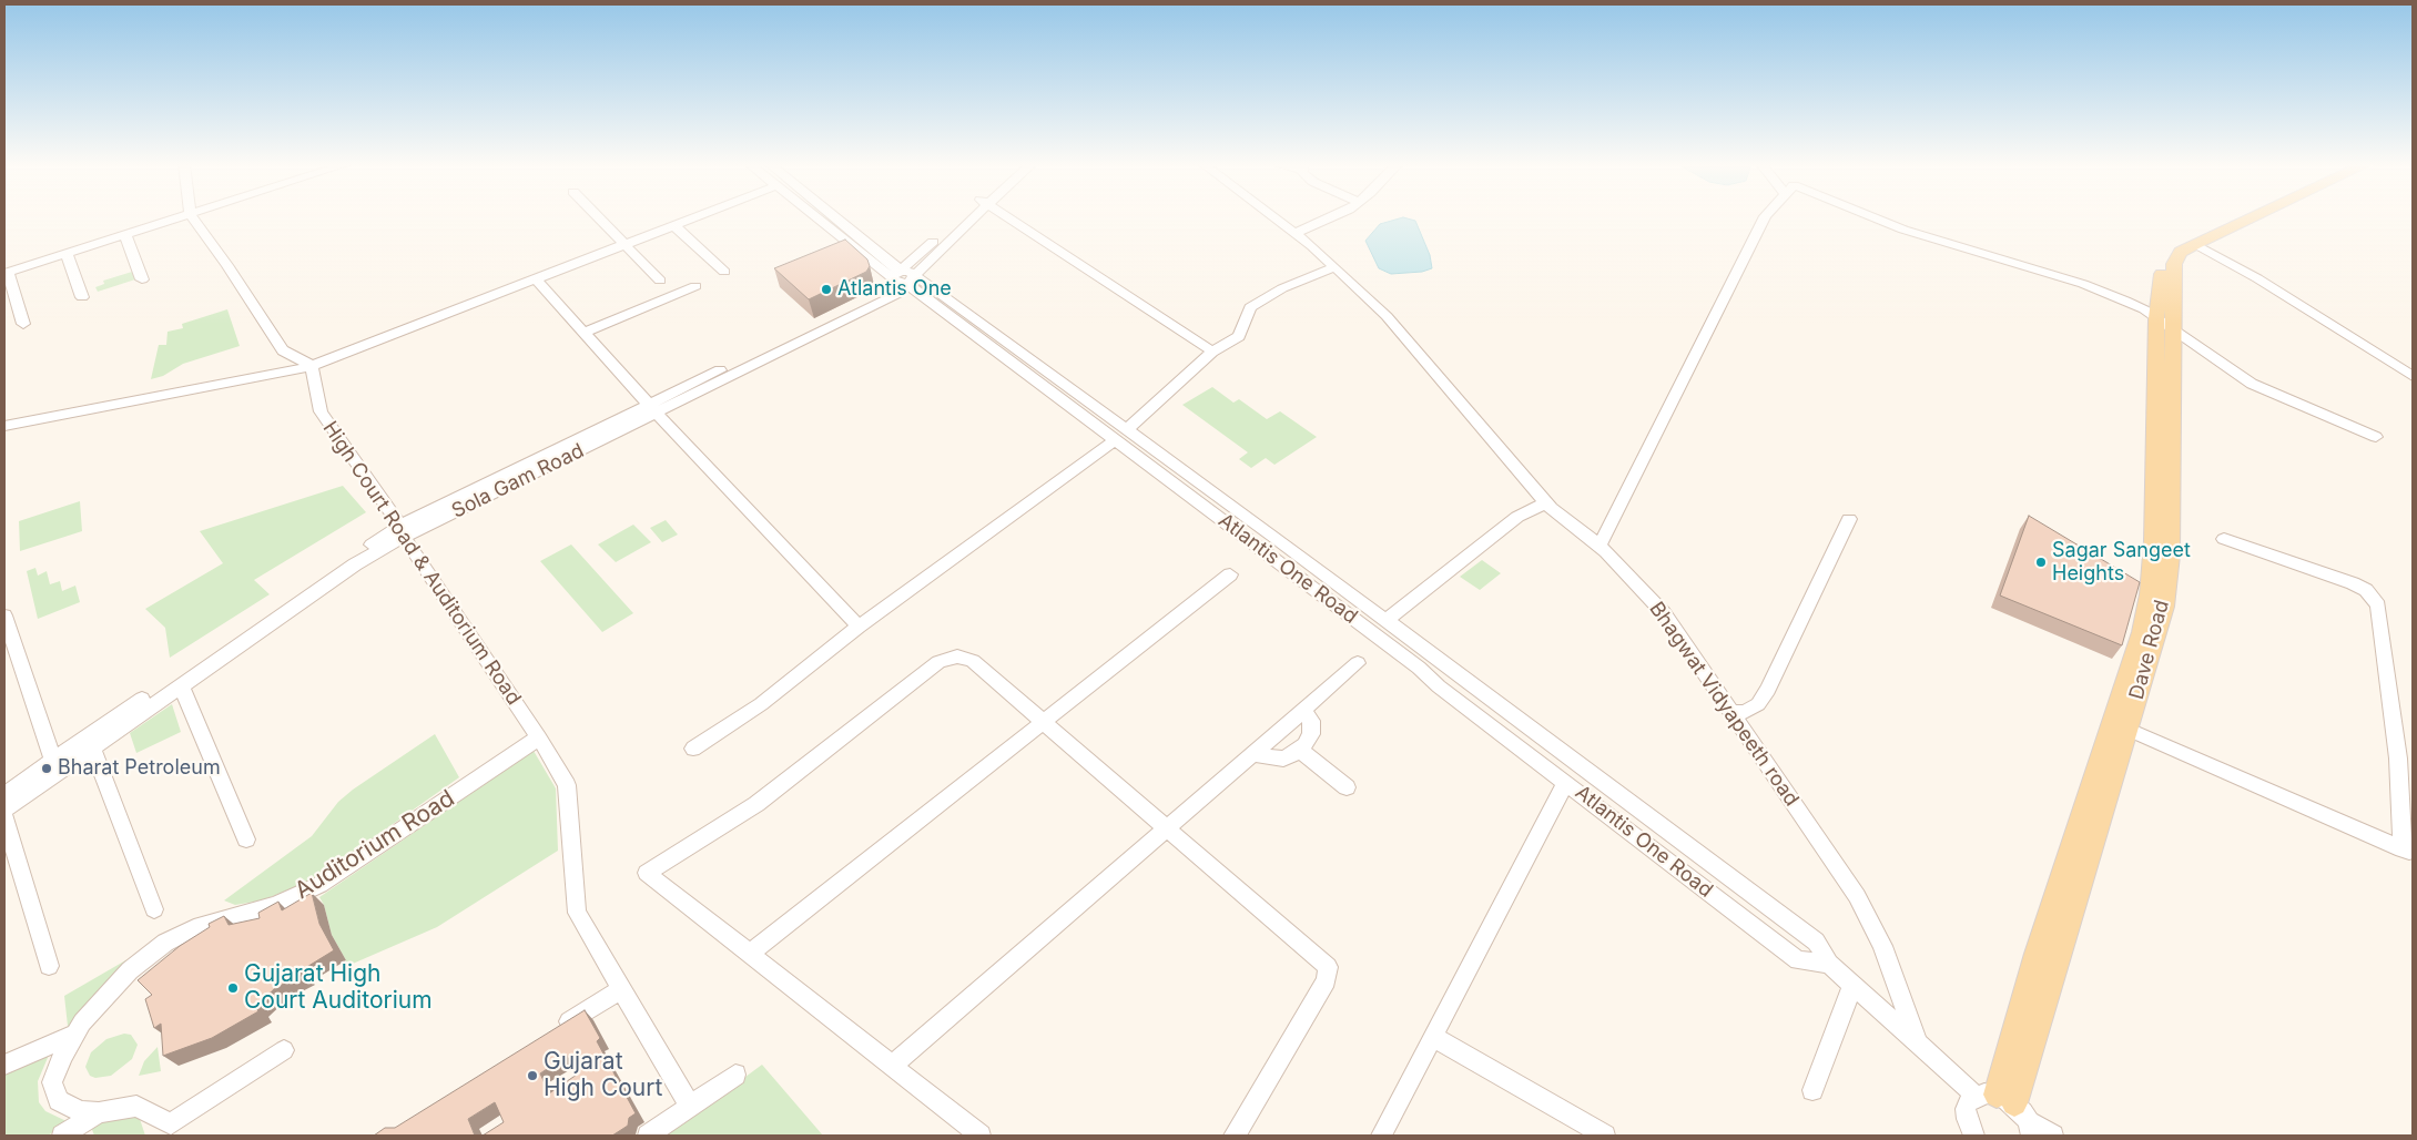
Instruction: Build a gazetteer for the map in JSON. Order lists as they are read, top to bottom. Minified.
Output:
{"streets":{"main road":["Dave Road"],"street":["Sola Gam Road","High Court Road & Auditorium Road","Atlantis One Road","Bhagwat Vidyapeeth road","Auditorium Road"]},"crossings":[["Sola Gam Road","High Court Road & Auditorium Road"],["Sola Gam Road","Atlantis One Road"],["High Court Road & Auditorium Road","Auditorium Road"],["Atlantis One Road","Dave Road"],["Atlantis One Road","Bhagwat Vidyapeeth road"]],"places":["Atlantis One","Sagar Sangeet Heights","Bharat Petroleum","Gujarat High Court Auditorium","Gujarat High Court"]}
